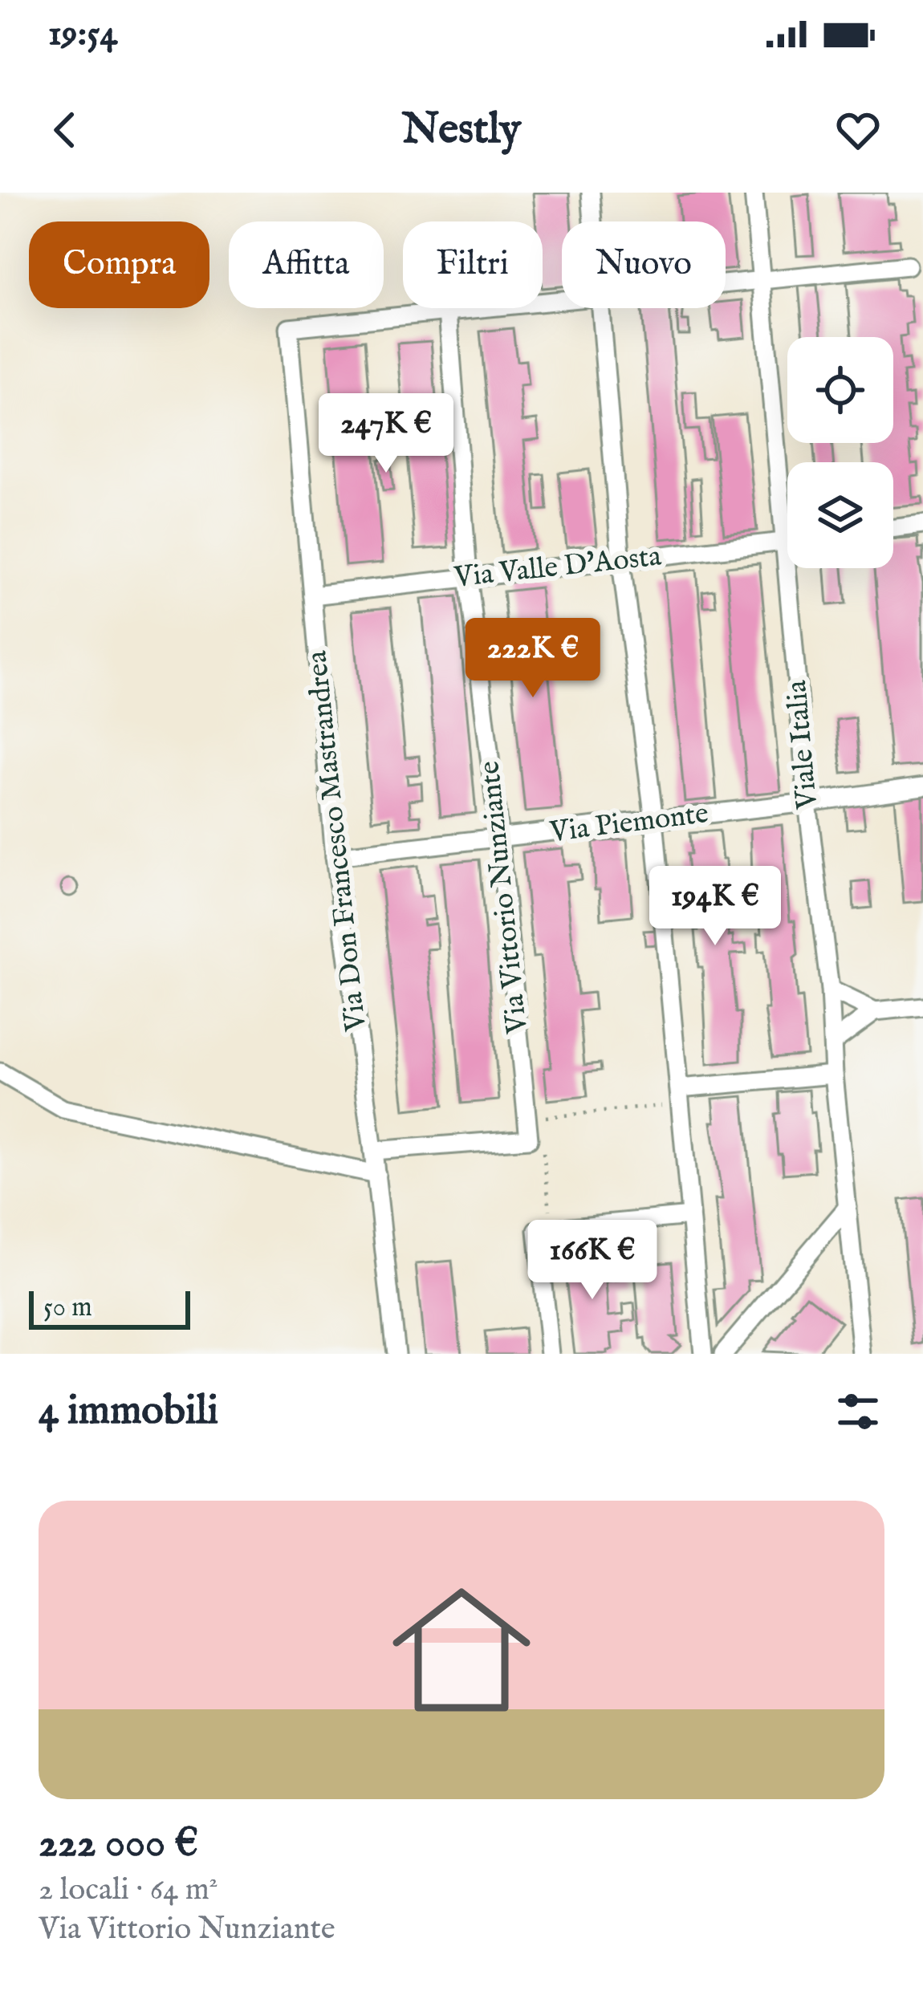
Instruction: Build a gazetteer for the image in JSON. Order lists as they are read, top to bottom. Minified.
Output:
{"streets":{"street":["Via Valle D'Aosta","Viale Italia","Via Piemonte","Via Don Francesco Mastrandrea","Via Vittorio Nunziante"]},"crossings":[["Via Valle D'Aosta","Viale Italia"],["Via Valle D'Aosta","Via Don Francesco Mastrandrea"],["Via Valle D'Aosta","Via Vittorio Nunziante"],["Viale Italia","Via Piemonte"],["Via Piemonte","Via Don Francesco Mastrandrea"],["Via Piemonte","Via Vittorio Nunziante"],["Via Don Francesco Mastrandrea","Via Vittorio Nunziante"]],"scale_bar":"50 m","page":{"status":"19:54","header":"Nestly","chip":["Compra","Affitta","Filtri","Nuovo"],"price":["247K €","222K €","194K €","166K €"],"scale":"50 m","heading":"4 immobili","list":[{"name":"222 000 €","note":"2 locali · 64 m² · Via Vittorio Nunziante"}]}}
